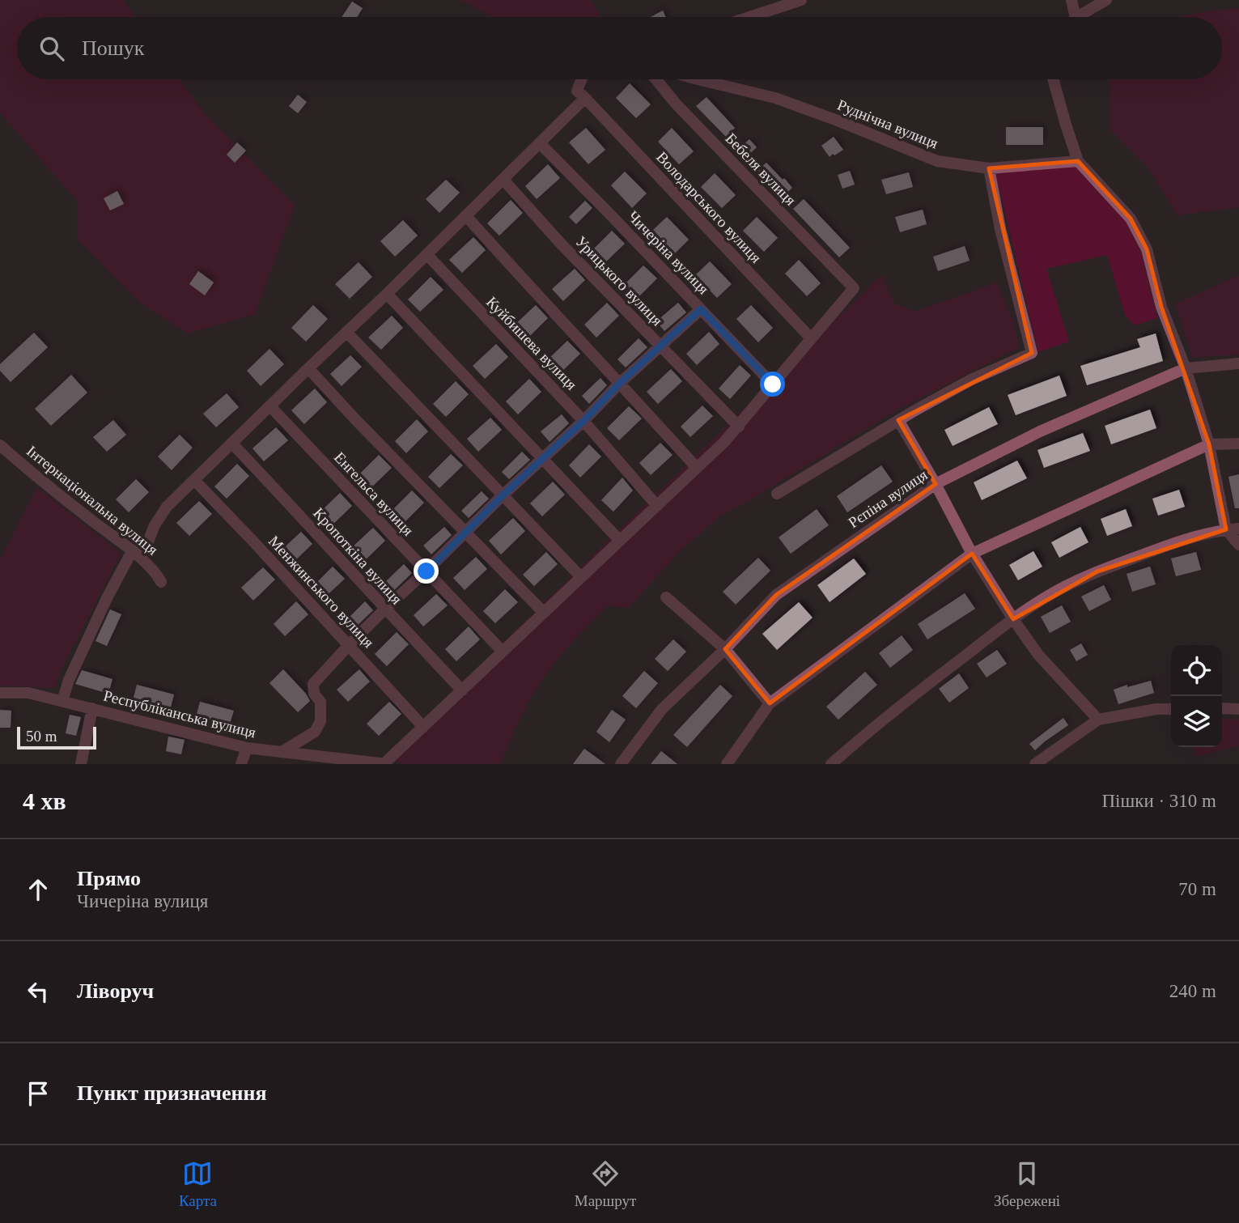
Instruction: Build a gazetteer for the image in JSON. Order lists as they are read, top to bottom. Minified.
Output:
{"streets":{"street":["Руднічна вулиця","Бебеля вулиця","Володарського вулиця","Чичеріна вулиця","Урицького вулиця","Куйбишева вулиця","Енгельса вулиця","Рєпіна вулиця","Інтернаціональна вулиця","Кропоткіна вулиця","Менжинського вулиця","Республіканська вулиця"]},"crossings":[["Бебеля вулиця","Володарського вулиця"]],"scale_bar":"50 m","page":{"search":"Пошук","scale":"50 m","heading":["4 хв","Пішки · 310 m"],"list":[["Прямо","Чичеріна вулиця","70 m"],["Ліворуч","240 m"],"Пункт призначення"],"nav":["Карта","Маршрут","Збережені"]}}
